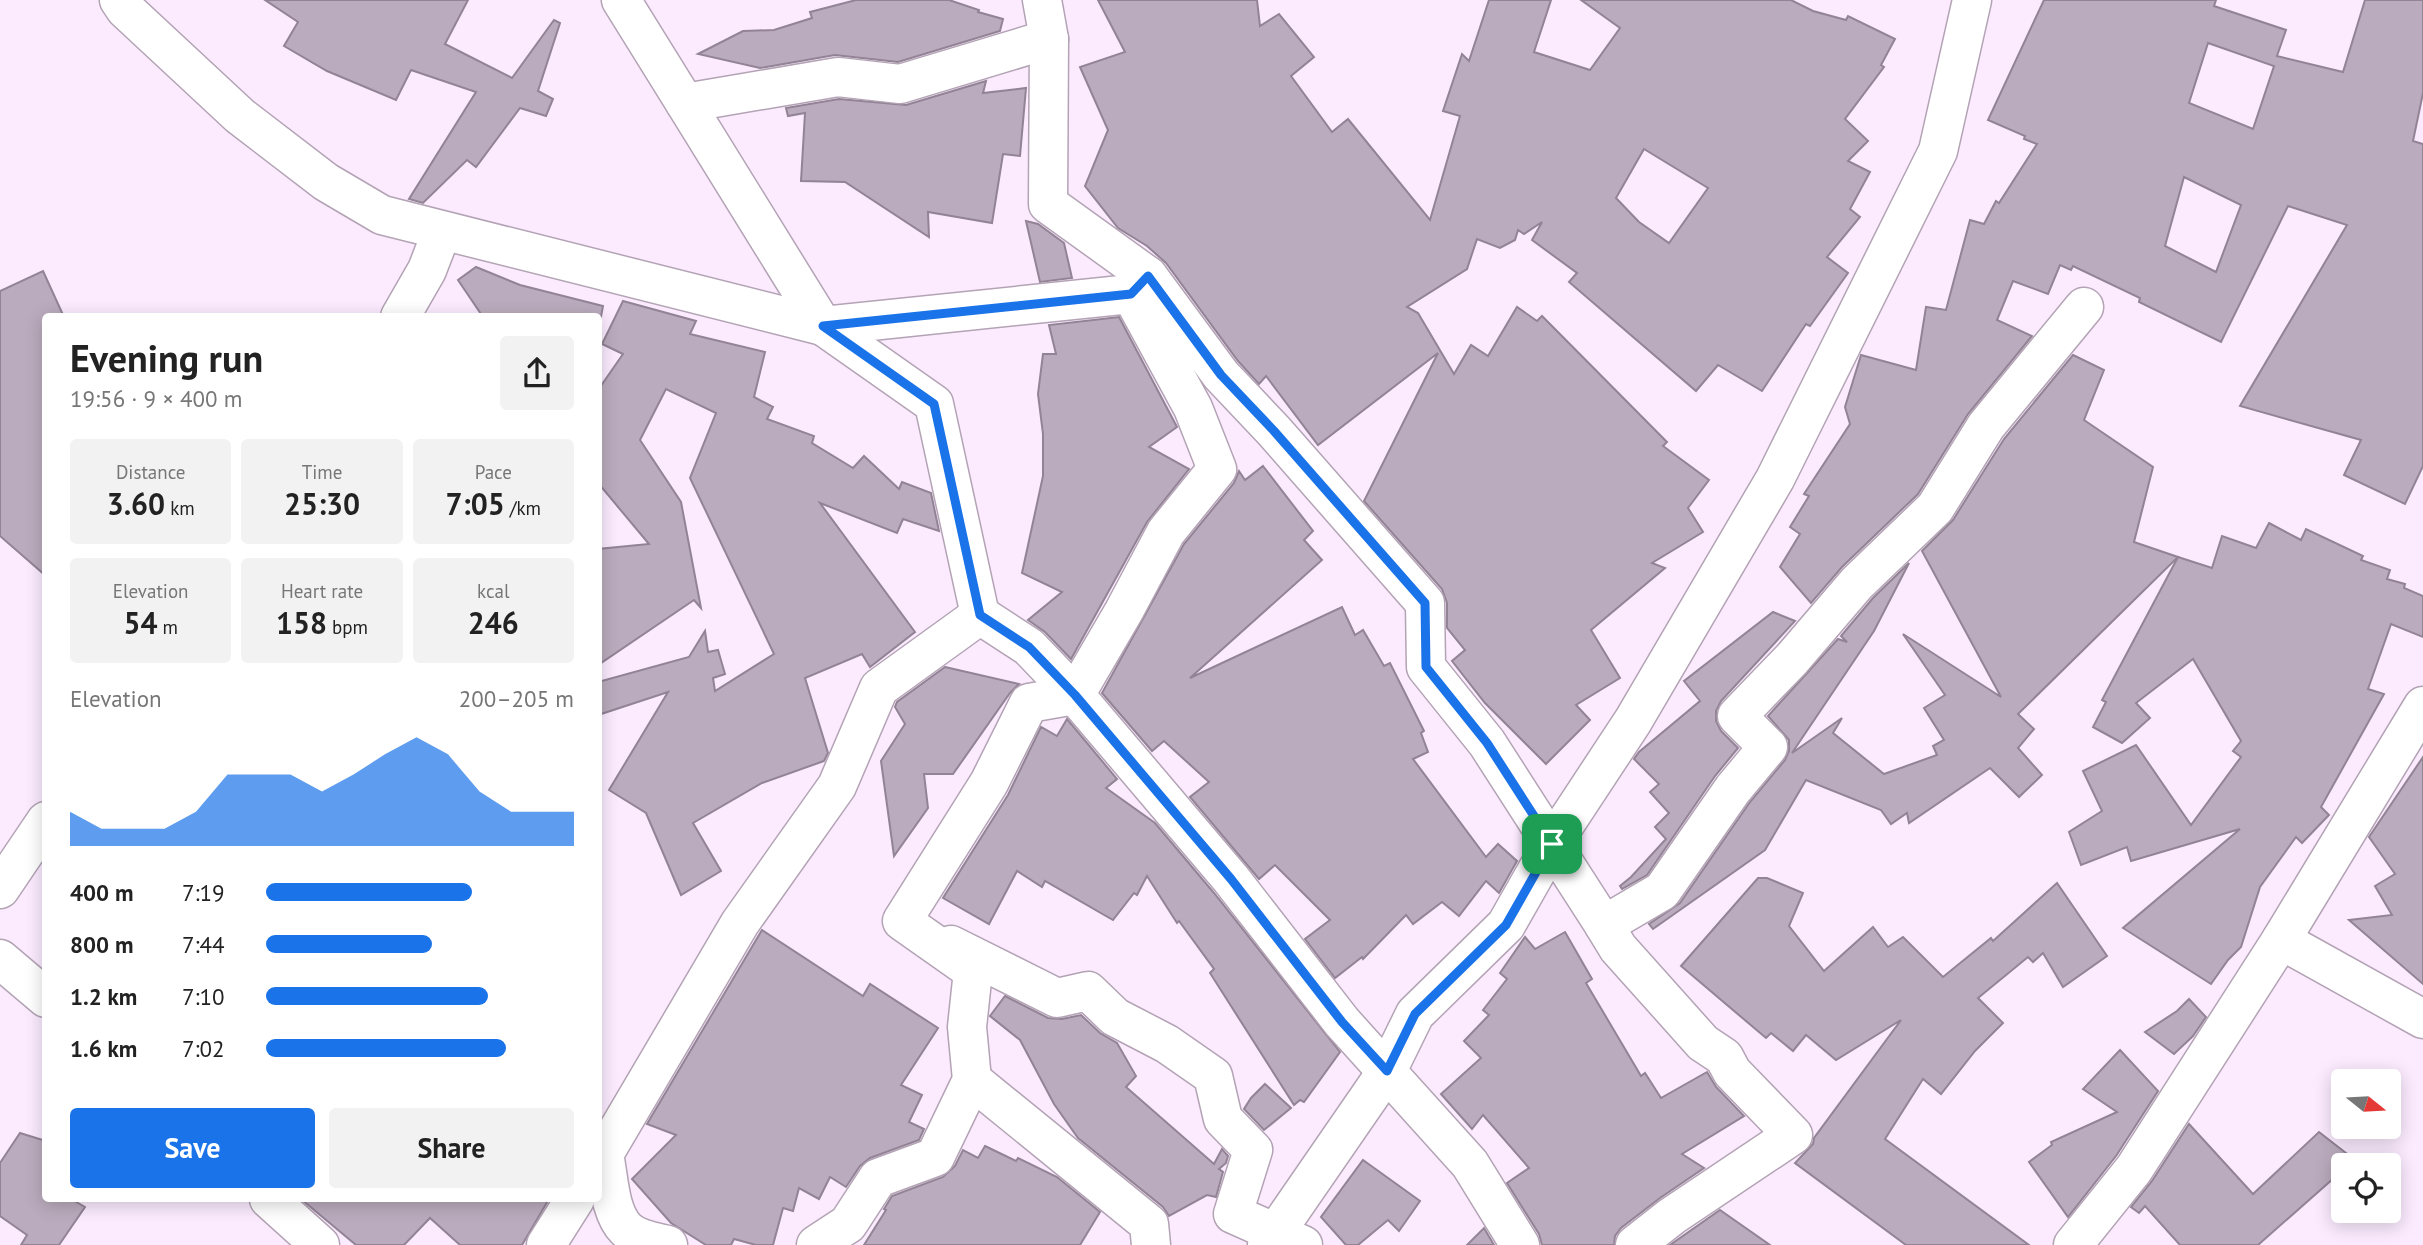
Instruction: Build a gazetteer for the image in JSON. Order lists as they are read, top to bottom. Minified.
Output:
{"north":"right","page":{"heading":["Evening run","19:56 · 9 × 400 m"],"stats":[["Distance","3.60 km"],["Time","25:30"],["Pace","7:05 /km"],["Elevation","54 m"],["Heart rate","158 bpm"],["kcal","246"]],"chart":["Elevation","200–205 m"],"list":[{"name":"400 m","note":"7:19"},{"name":"800 m","note":"7:44"},{"name":"1.2 km","note":"7:10"},{"name":"1.6 km","note":"7:02"}],"buttons":["Save","Share"]}}
